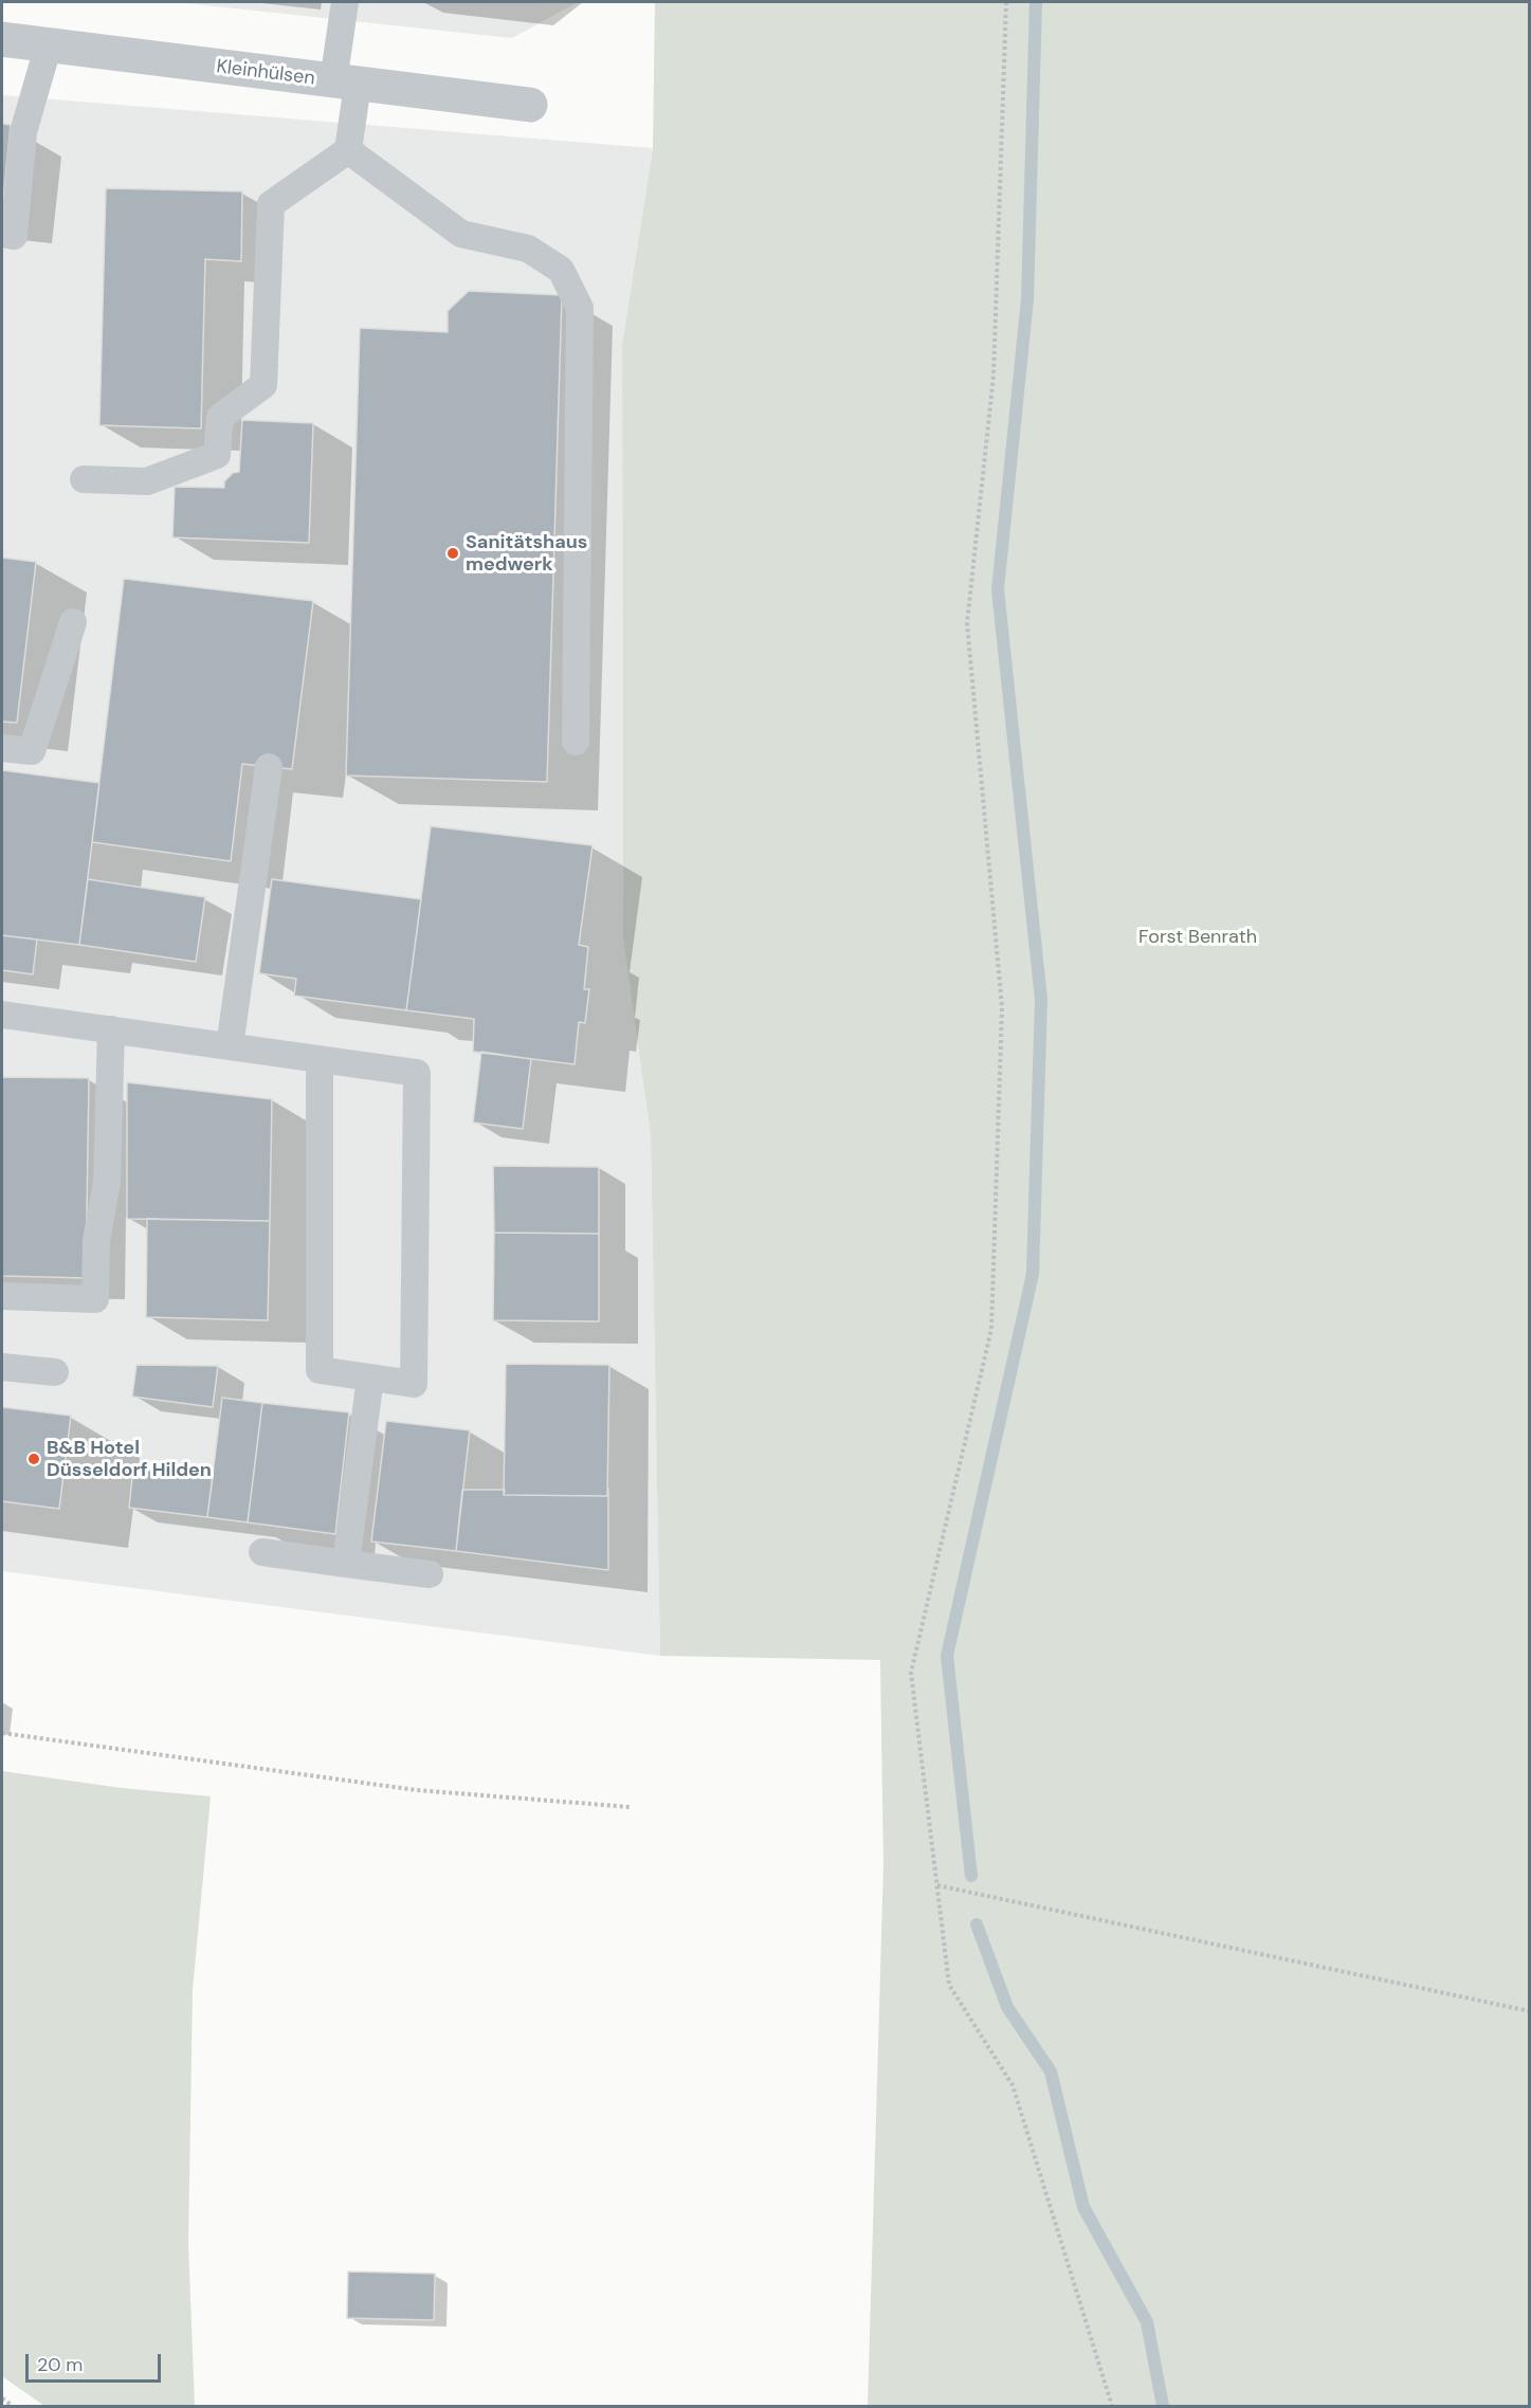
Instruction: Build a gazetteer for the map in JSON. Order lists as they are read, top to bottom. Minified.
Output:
{"streets":{"street":["Kleinhülsen"]},"parks":["Forst Benrath"],"places":["Sanitätshaus medwerk","B&B Hotel Düsseldorf Hilden"],"scale_bar":"20 m"}
